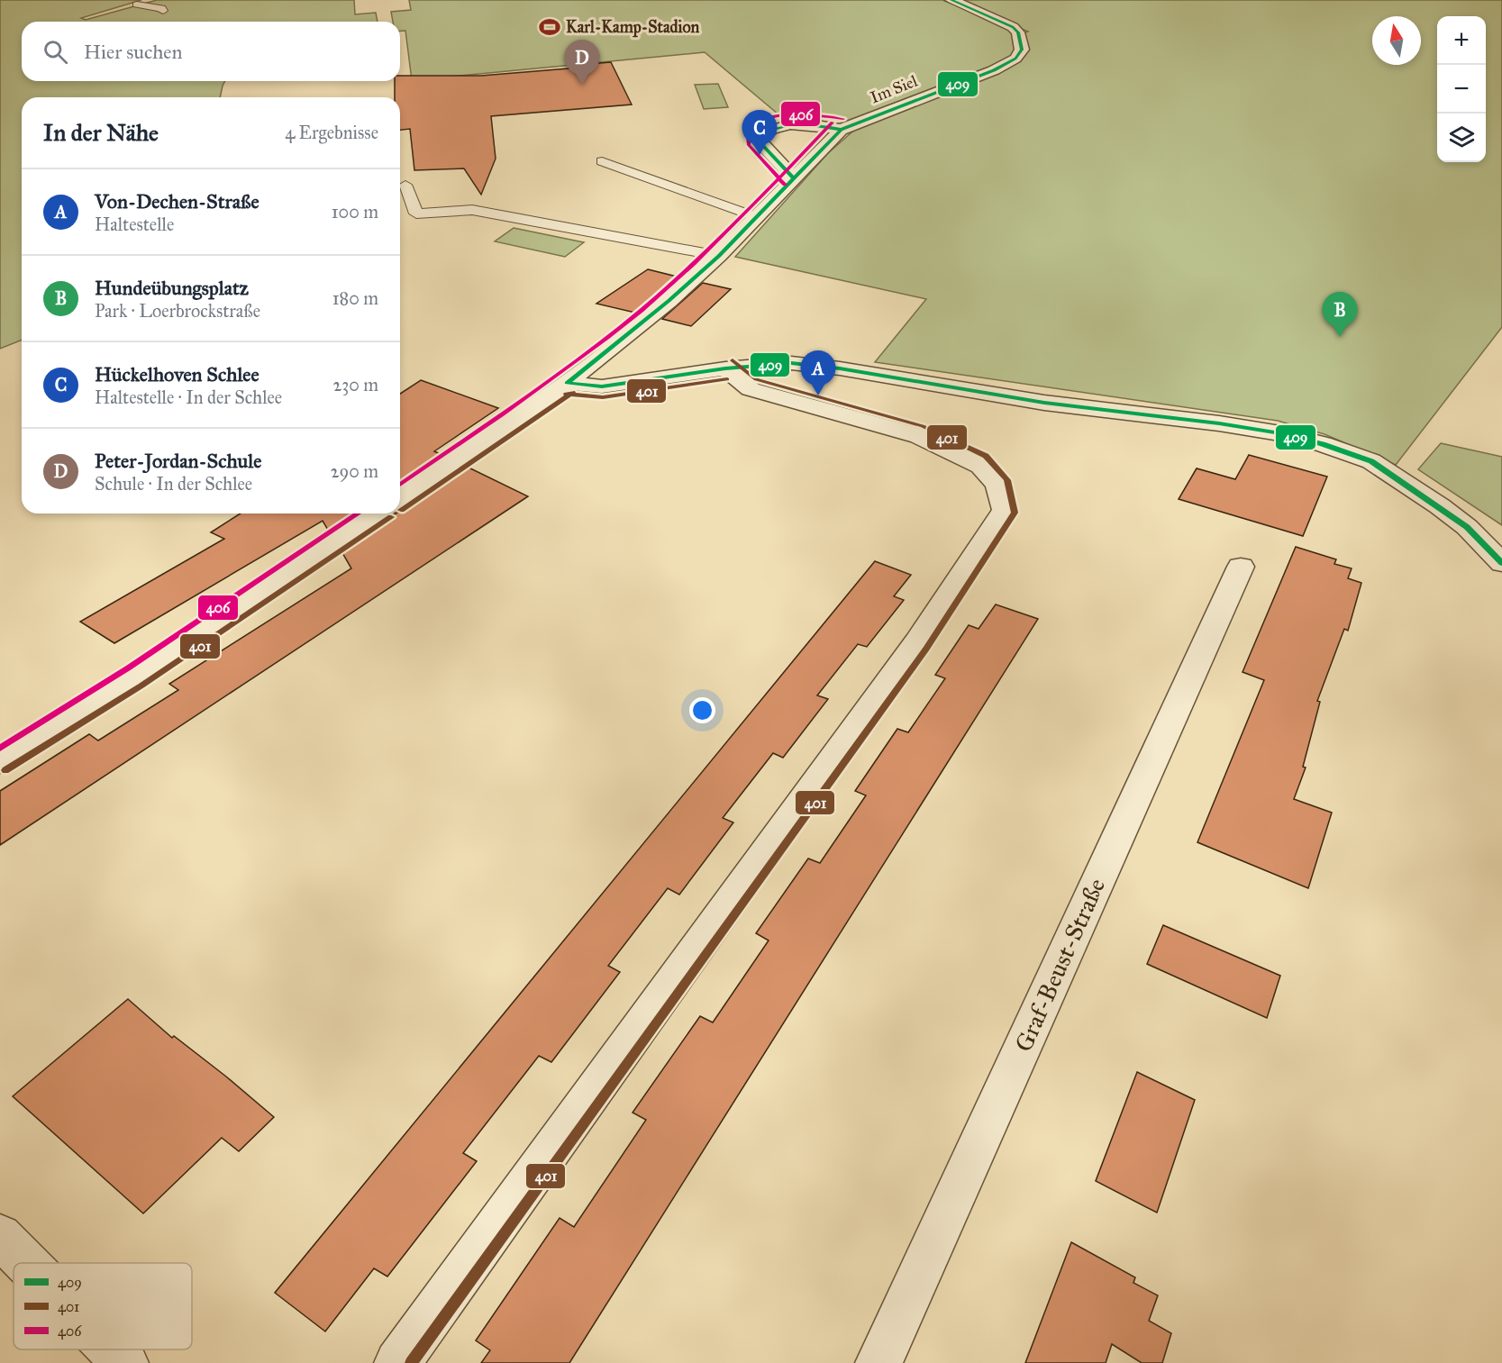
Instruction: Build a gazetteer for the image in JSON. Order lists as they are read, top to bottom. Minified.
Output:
{"streets":{"street":["Im Siel","Graf-Beust-Straße"]},"places":{"sports":["Karl-Kamp-Stadion"]},"lines":["transit line 409","transit line 406","transit line 401"],"legend":["409","401","406"],"north":"top","page":{"map_buttons":["+","−"],"search":"Hier suchen","pins":["D","C","B","A"],"heading":["In der Nähe","4 Ergebnisse"],"list":[{"mark":"A","name":"Von-Dechen-Straße","note":"Haltestelle","value":"100 m"},{"mark":"B","name":"Hundeübungsplatz","note":"Park · Loerbrockstraße","value":"180 m"},{"mark":"C","name":"Hückelhoven Schlee","note":"Haltestelle · In der Schlee","value":"230 m"},{"mark":"D","name":"Peter-Jordan-Schule","note":"Schule · In der Schlee","value":"290 m"}]}}
